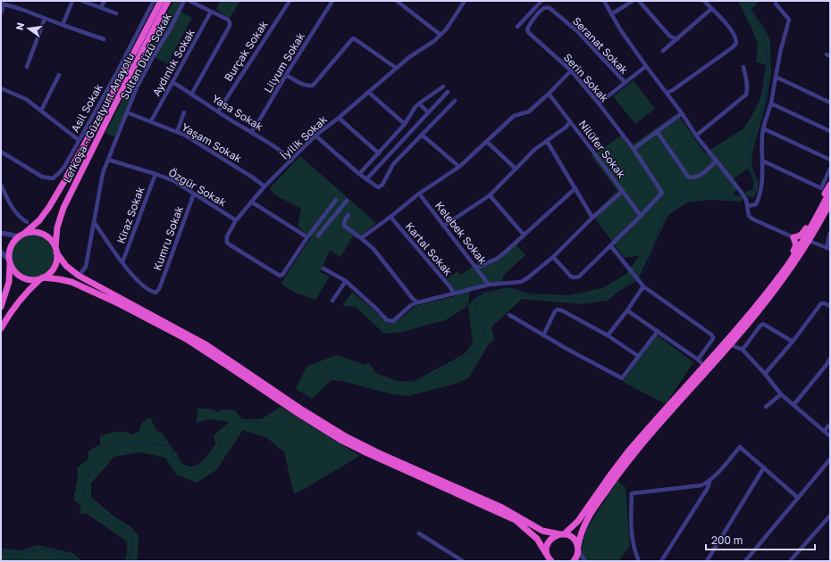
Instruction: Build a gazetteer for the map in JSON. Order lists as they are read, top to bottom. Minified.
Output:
{"streets":{"highway":["Lefkoşa - Güzelyurt Anayolu"],"street":["Seranat Sokak","Burçak Sokak","Sultan Düzü Sokak","Aydınlık Sokak","Lilyum Sokak","Serin Sokak","Asil Sokak","Yasa Sokak","İyilik Sokak","Yaşam Sokak","Nilüfer Sokak","Özgür Sokak","Kiraz Sokak","Kelebek Sokak","Kumru Sokak","Kartal Sokak"]},"crossings":[["Seranat Sokak","Serin Sokak"],["Burçak Sokak","Yasa Sokak"],["Sultan Düzü Sokak","Yaşam Sokak"],["Sultan Düzü Sokak","Özgür Sokak"],["Aydınlık Sokak","Yasa Sokak"],["Aydınlık Sokak","Yaşam Sokak"],["Lilyum Sokak","Yasa Sokak"],["Serin Sokak","Nilüfer Sokak"],["Yasa Sokak","İyilik Sokak"],["İyilik Sokak","Yaşam Sokak"],["İyilik Sokak","Özgür Sokak"],["Özgür Sokak","Kiraz Sokak"],["Özgür Sokak","Kumru Sokak"],["Kiraz Sokak","Kumru Sokak"]],"scale_bar":"200 m","north":"left"}
